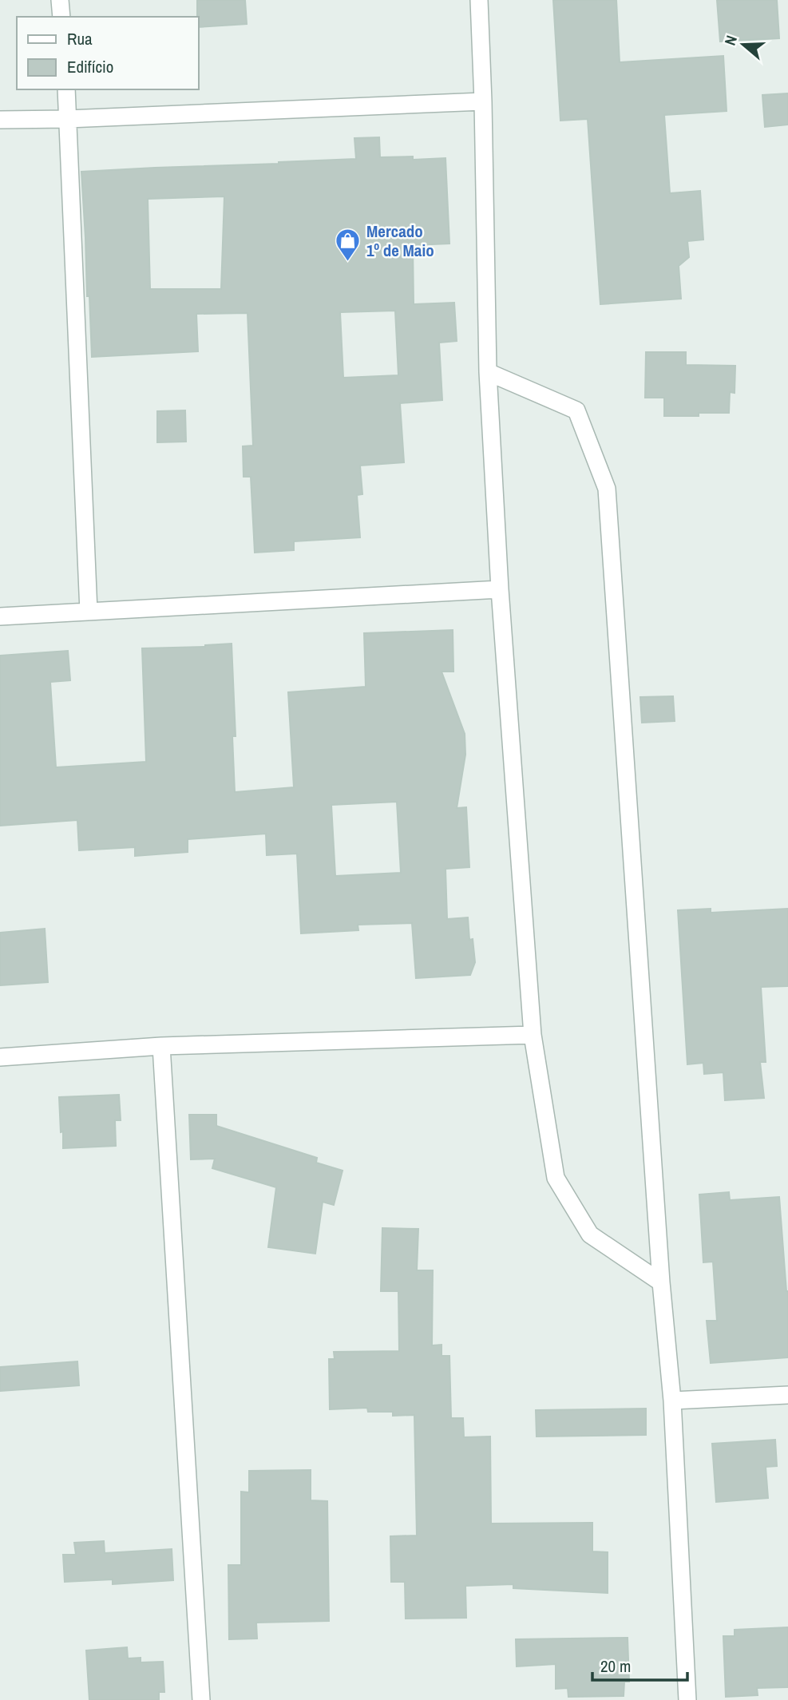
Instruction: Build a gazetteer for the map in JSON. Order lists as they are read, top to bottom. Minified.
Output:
{"places":{"shop":["Mercado 1º de Maio"]},"legend":["Rua","Edifício"],"scale_bar":"20 m","north":"left"}
